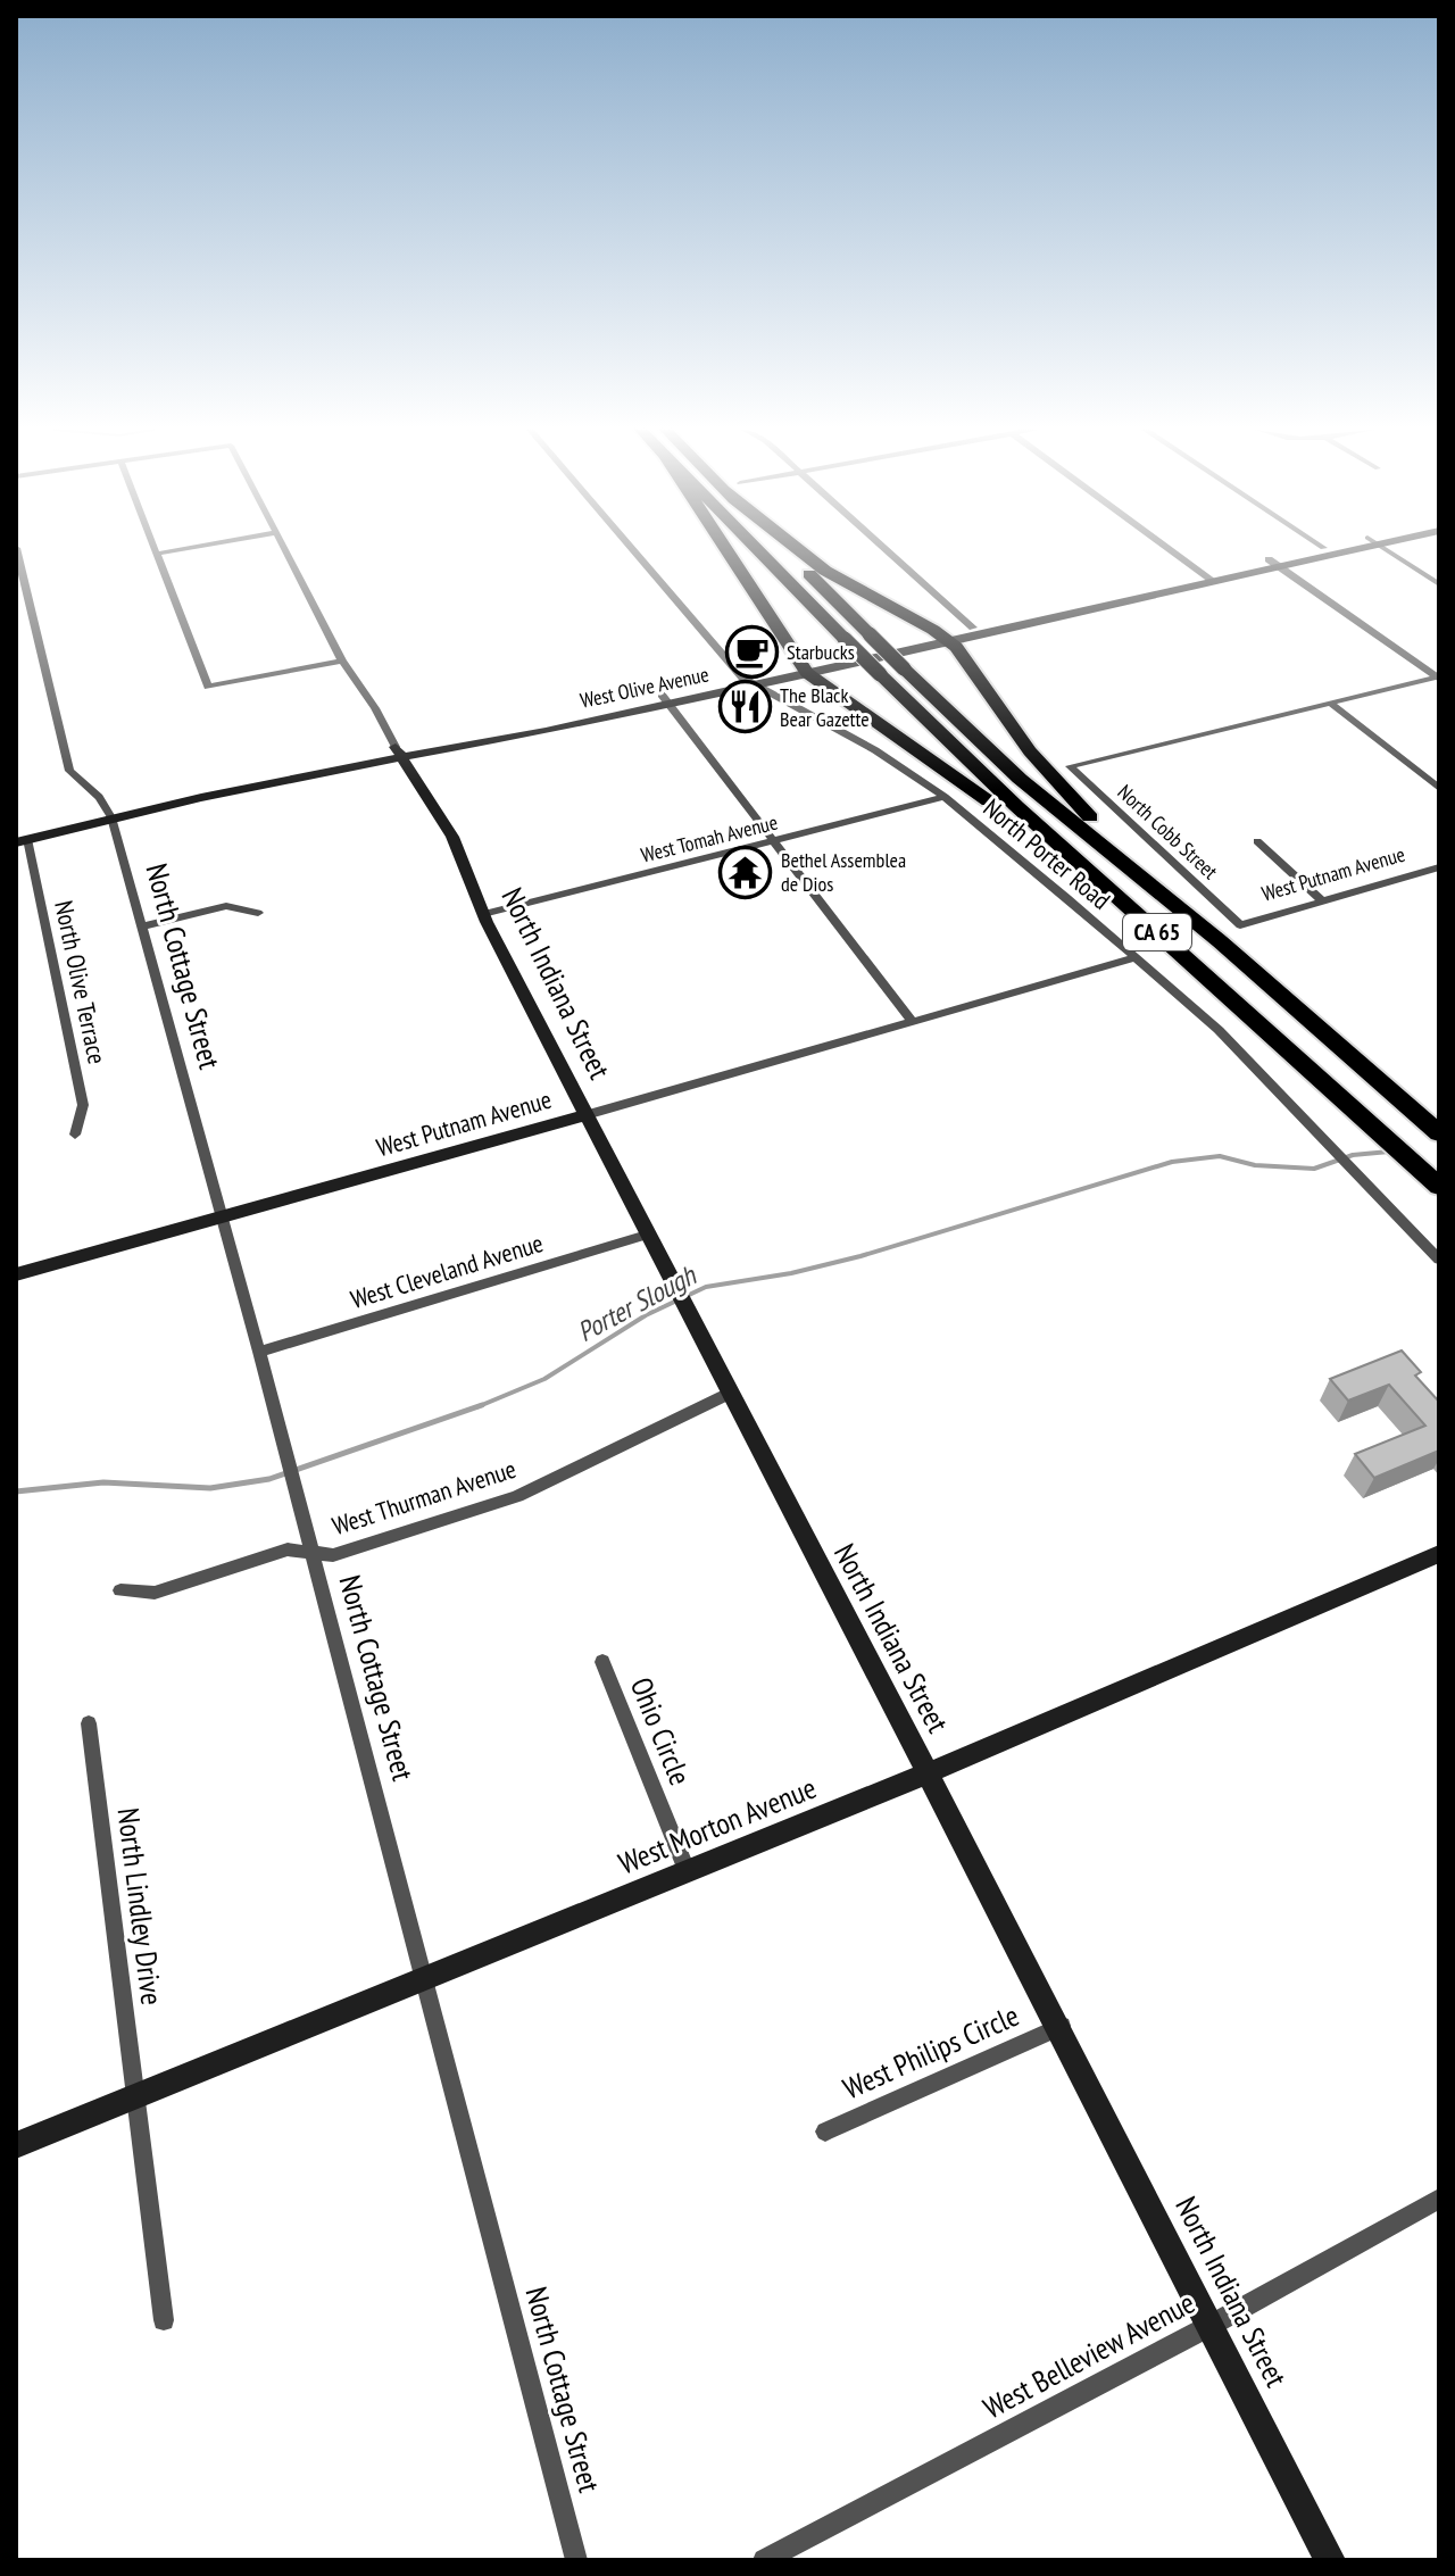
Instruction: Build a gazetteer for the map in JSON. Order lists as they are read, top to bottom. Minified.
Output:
{"streets":{"highway":["CA 65"],"main road":["West Olive Avenue","West Putnam Avenue","North Indiana Street","West Morton Avenue"],"street":["North Cobb Street","West Tomah Avenue","North Porter Road","North Cottage Street","North Olive Terrace","West Cleveland Avenue","West Thurman Avenue","Ohio Circle","North Lindley Drive","West Philips Circle","West Belleview Avenue"]},"crossings":[["West Olive Avenue","North Porter Road"],["West Olive Avenue","North Cottage Street"],["West Olive Avenue","North Olive Terrace"],["West Olive Avenue","North Indiana Street"],["North Cobb Street","West Putnam Avenue"],["West Tomah Avenue","North Porter Road"],["West Tomah Avenue","North Indiana Street"],["North Porter Road","West Putnam Avenue"],["West Putnam Avenue","North Cottage Street"],["West Putnam Avenue","North Indiana Street"],["North Cottage Street","West Cleveland Avenue"],["North Cottage Street","West Thurman Avenue"],["North Cottage Street","West Morton Avenue"],["North Indiana Street","West Cleveland Avenue"],["North Indiana Street","West Thurman Avenue"],["North Indiana Street","West Morton Avenue"],["North Indiana Street","West Philips Circle"],["North Indiana Street","West Belleview Avenue"],["Ohio Circle","West Morton Avenue"],["West Morton Avenue","North Lindley Drive"]],"water":["Porter Slough"],"places":{"cafe":["Starbucks"],"restaurant":["The Black Bear Gazette"],"temple":["Bethel Assemblea de Dios"]}}
